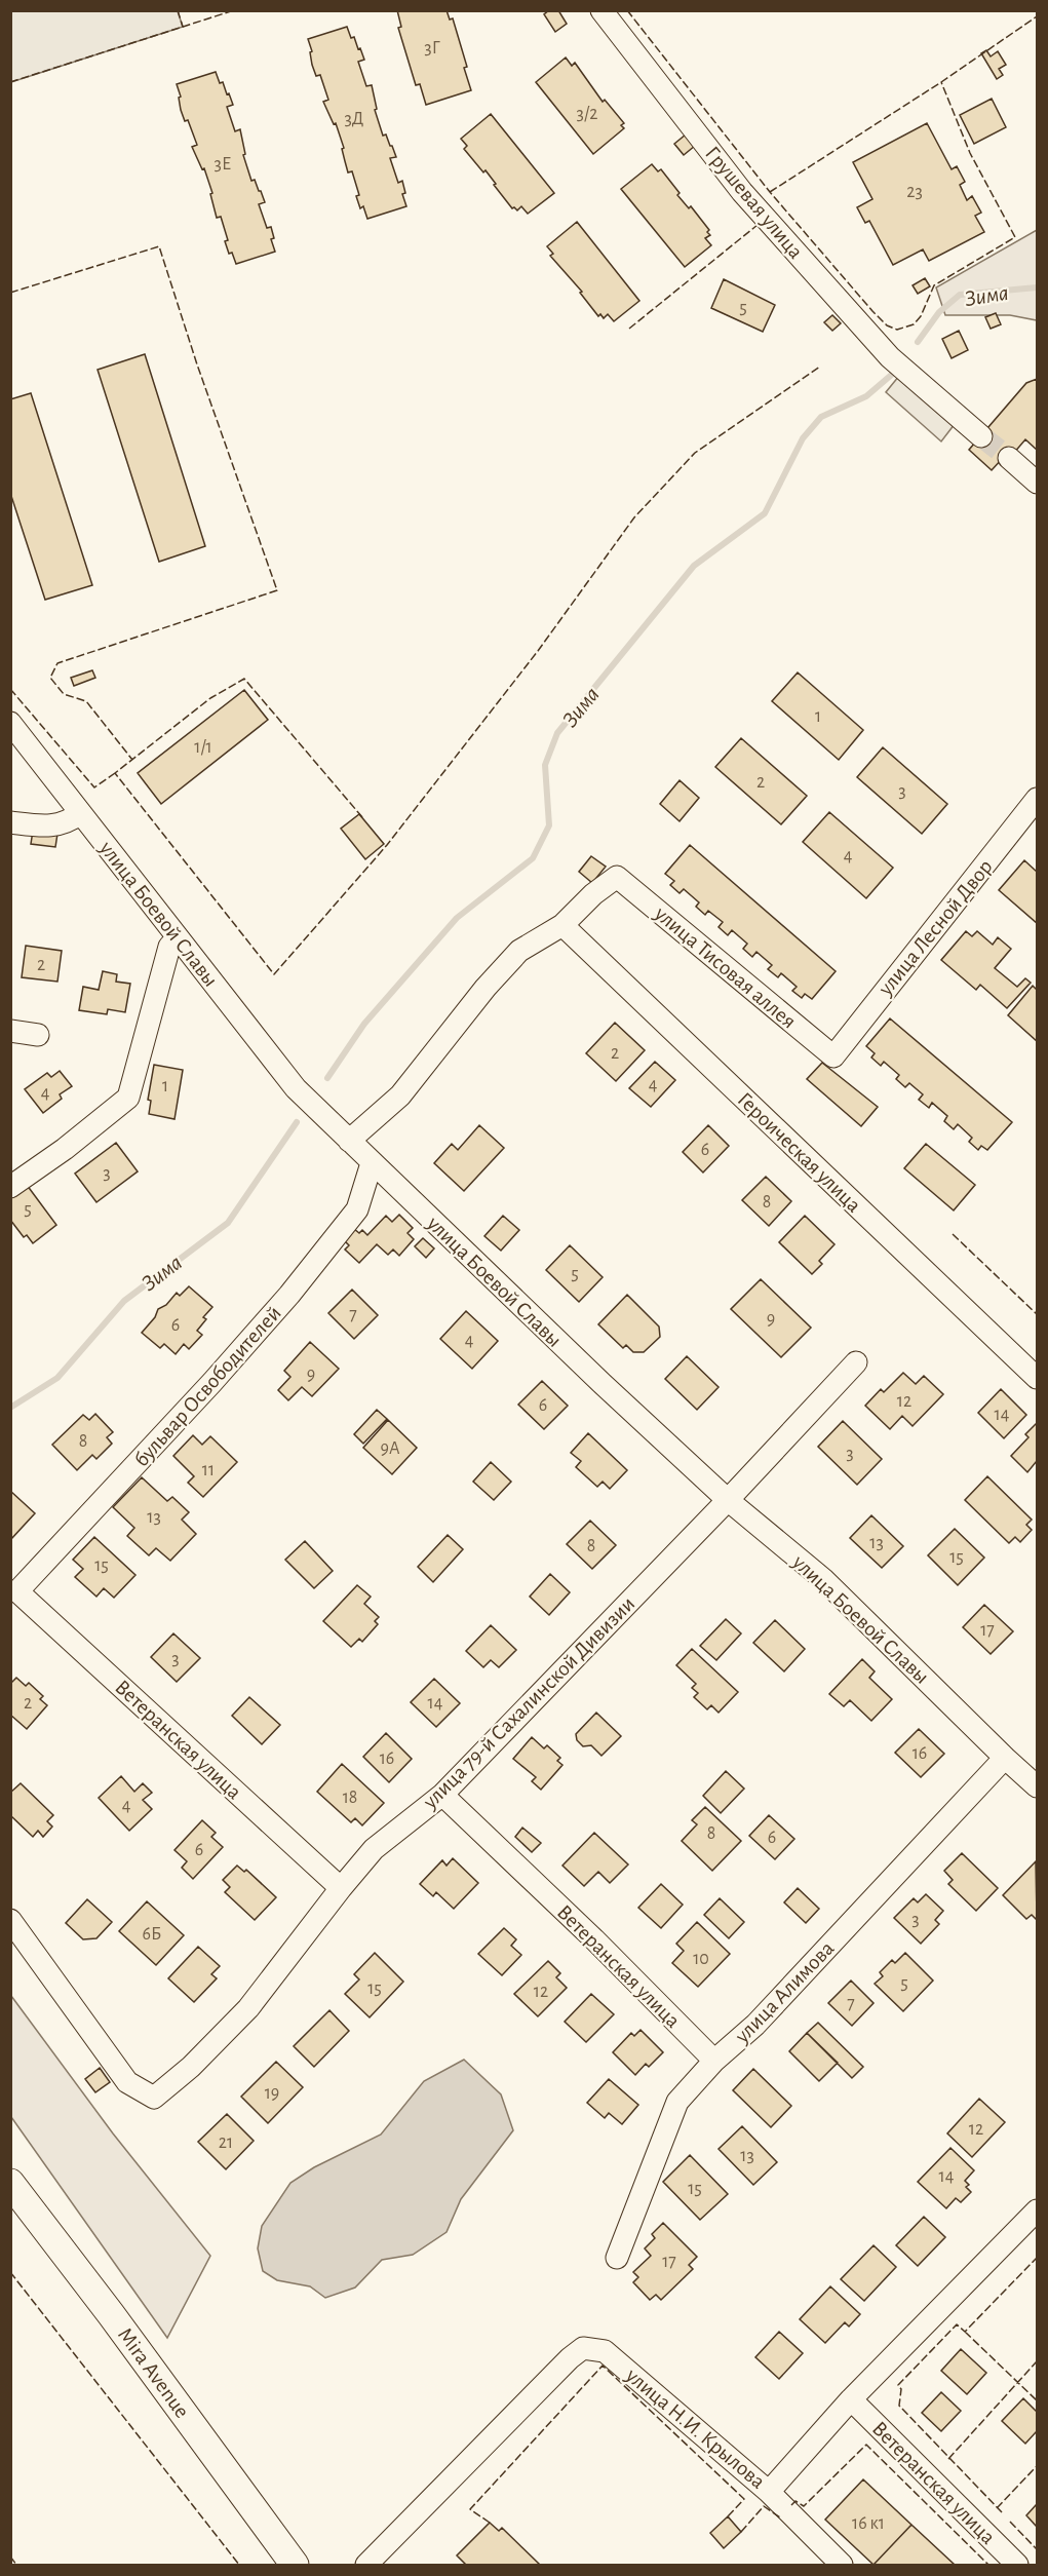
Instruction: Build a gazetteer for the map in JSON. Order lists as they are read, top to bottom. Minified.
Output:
{"streets":{"main road":["Mira Avenue"],"street":["Грушевая улица","улица Боевой Славы","улица Лесной Двор","улица Тисовая аллея","Героическая улица","бульвар Освободителей","улица 79-й Сахалинской Дивизии","Ветеранская улица","улица Алимова","улица Н.И. Крылова"]},"crossings":[["улица Боевой Славы","бульвар Освободителей"],["улица Боевой Славы","улица 79-й Сахалинской Дивизии"],["улица Боевой Славы","улица Алимова"],["улица Лесной Двор","улица Тисовая аллея"],["улица Тисовая аллея","Героическая улица"],["бульвар Освободителей","Ветеранская улица"],["улица 79-й Сахалинской Дивизии","Ветеранская улица"],["Ветеранская улица","улица Алимова"],["Ветеранская улица","улица Н.И. Крылова"]],"water":["Зима"],"house_numbers":["3Г","3/2","3Д","3Е","23","5","1","1/1","2","3","4","2","2","4","1","4","6","3","8","5","5","7","9","6","4","9","12","6","14","8","9А","3","11","13","13","8","15","15","17","3","2","14","16","16","18","4","8","6","6","3","6Б","10","5","15","12","7","19","12","21","13","14","15","17","16 к1"]}
